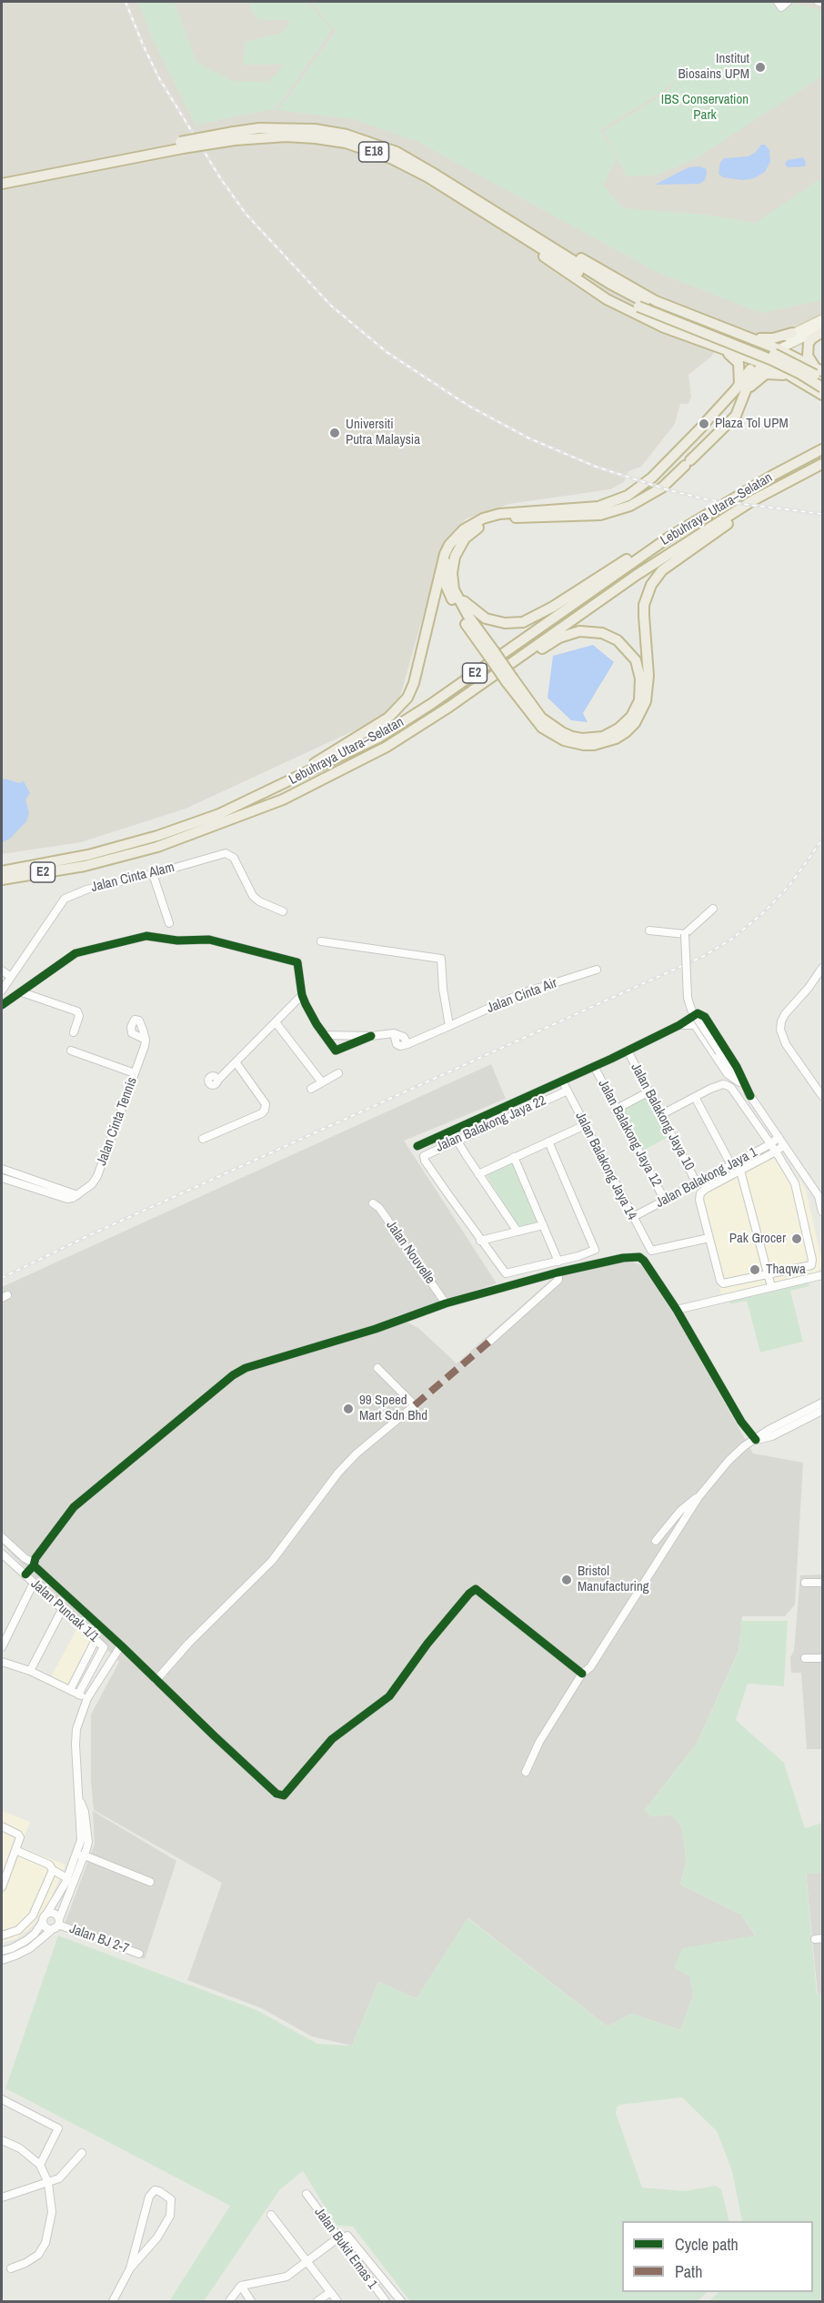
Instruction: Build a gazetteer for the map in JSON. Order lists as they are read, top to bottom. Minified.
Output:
{"streets":{"highway":["E18","Lebuhraya Utara–Selatan","E2"],"street":["Jalan Cinta Alam","Jalan Cinta Air","Jalan Balakong Jaya 10","Jalan Cinta Tennis","Jalan Balakong Jaya 22","Jalan Balakong Jaya 12","Jalan Balakong Jaya 14","Jalan Balakong Jaya 1","Jalan Nouvelle","Jalan Puncak 1/1","Jalan BJ 2-7","Jalan Bukit Emas 1"]},"crossings":[["Jalan Balakong Jaya 10","Jalan Balakong Jaya 1"],["Jalan Balakong Jaya 22","Jalan Balakong Jaya 14"],["Jalan Balakong Jaya 12","Jalan Balakong Jaya 1"],["Jalan Balakong Jaya 14","Jalan Balakong Jaya 1"]],"parks":["IBS Conservation Park"],"places":["Institut Biosains UPM","Plaza Tol UPM","Universiti Putra Malaysia","Pak Grocer","Thaqwa","99 Speed Mart Sdn Bhd","Bristol Manufacturing"],"legend":["Cycle path","Path"]}
